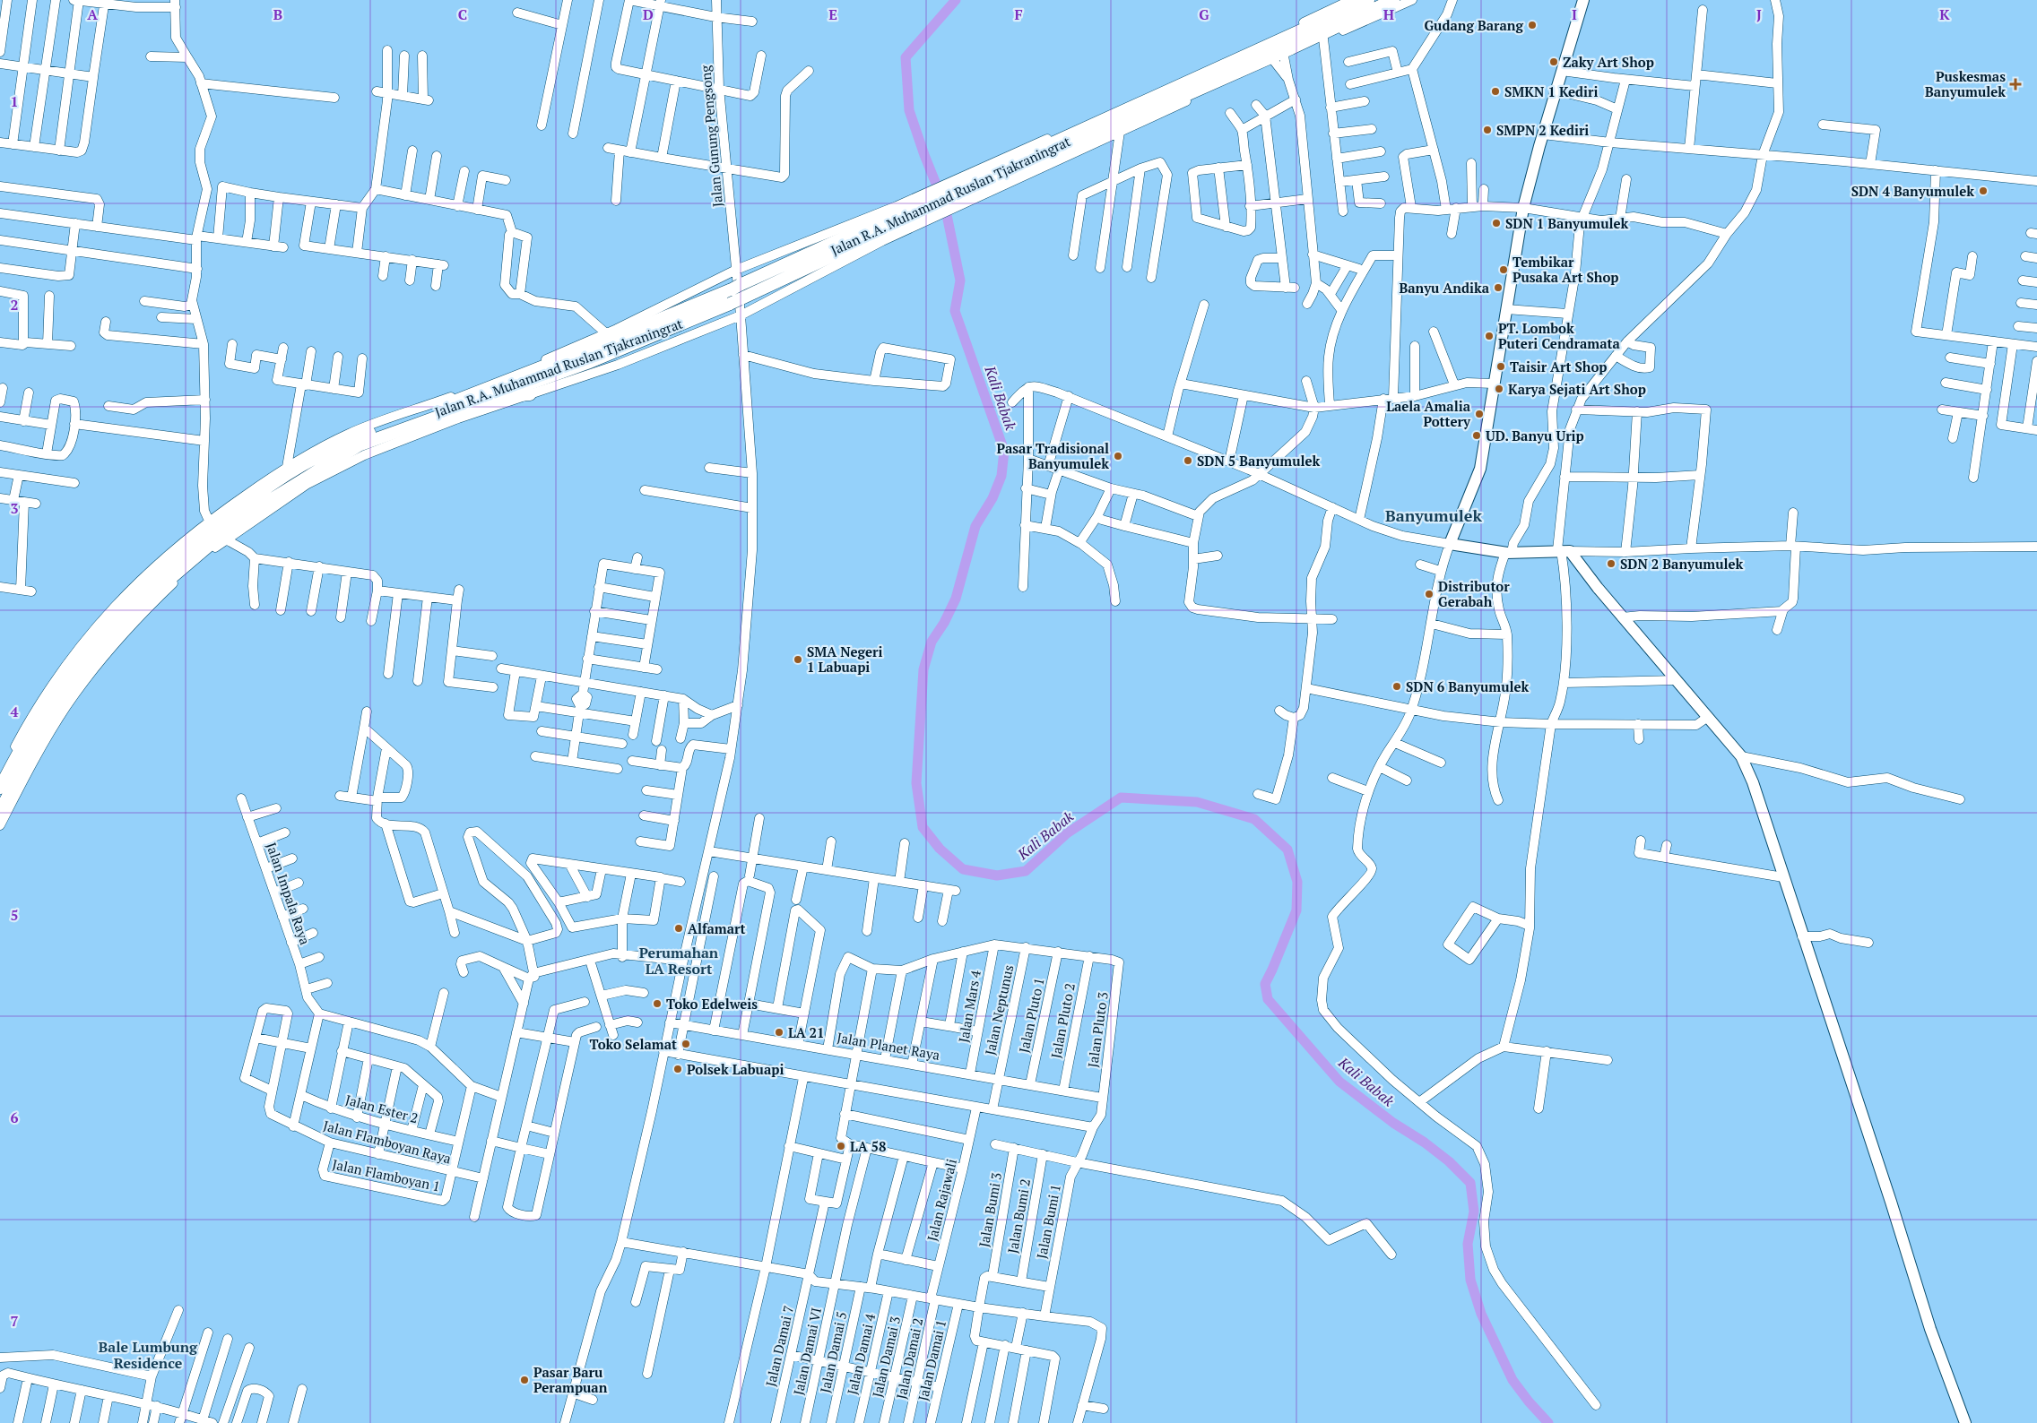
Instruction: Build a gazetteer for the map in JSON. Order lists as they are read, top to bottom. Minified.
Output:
{"streets":{"highway":["Jalan R.A. Muhammad Ruslan Tjakraningrat"],"street":["Jalan Gunung Pengsong","Jalan Impala Raya","Jalan Mars 4","Jalan Neptunus","Jalan Pluto 1","Jalan Pluto 2","Jalan Pluto 3","Jalan Planet Raya","Jalan Ester 2","Jalan Flamboyan Raya","Jalan Flamboyan 1","Jalan Rajawali","Jalan Bumi 3","Jalan Bumi 2","Jalan Bumi 1","Jalan Damai 7","Jalan Damai VI","Jalan Damai 5","Jalan Damai 4","Jalan Damai 3","Jalan Damai 2","Jalan Damai 1"]},"crossings":[["Jalan Gunung Pengsong","Jalan R.A. Muhammad Ruslan Tjakraningrat"],["Jalan Gunung Pengsong","Jalan Planet Raya"],["Jalan Mars 4","Jalan Planet Raya"],["Jalan Neptunus","Jalan Planet Raya"],["Jalan Pluto 1","Jalan Planet Raya"],["Jalan Pluto 2","Jalan Pluto 3"],["Jalan Pluto 2","Jalan Planet Raya"],["Jalan Pluto 3","Jalan Planet Raya"],["Jalan Pluto 3","Jalan Bumi 1"],["Jalan Flamboyan Raya","Jalan Flamboyan 1"],["Jalan Rajawali","Jalan Damai 2"]],"districts":["Banyumulek","Perumahan LA Resort","Bale Lumbung Residence"],"water":["Kali Babak"],"places":{"other":["Gudang Barang","Zaky Art Shop","SMKN 1 Kediri","SMPN 2 Kediri","SDN 4 Banyumulek","SDN 1 Banyumulek","Tembikar Pusaka Art Shop","Banyu Andika","PT. Lombok Puteri Cendramata","Taisir Art Shop","Karya Sejati Art Shop","Laela Amalia Pottery","UD. Banyu Urip","Pasar Tradisional Banyumulek","SDN 5 Banyumulek","SDN 2 Banyumulek","Distributor Gerabah","SMA Negeri 1 Labuapi","SDN 6 Banyumulek","Alfamart","Toko Edelweis","LA 21","Toko Selamat","Polsek Labuapi","LA 58","Pasar Baru Perampuan"],"health":["Puskesmas Banyumulek"]},"grid":{"columns":["A","B","C","D","E","F","G","H","I","J","K"],"rows":["1","2","3","4","5","6","7"]}}
